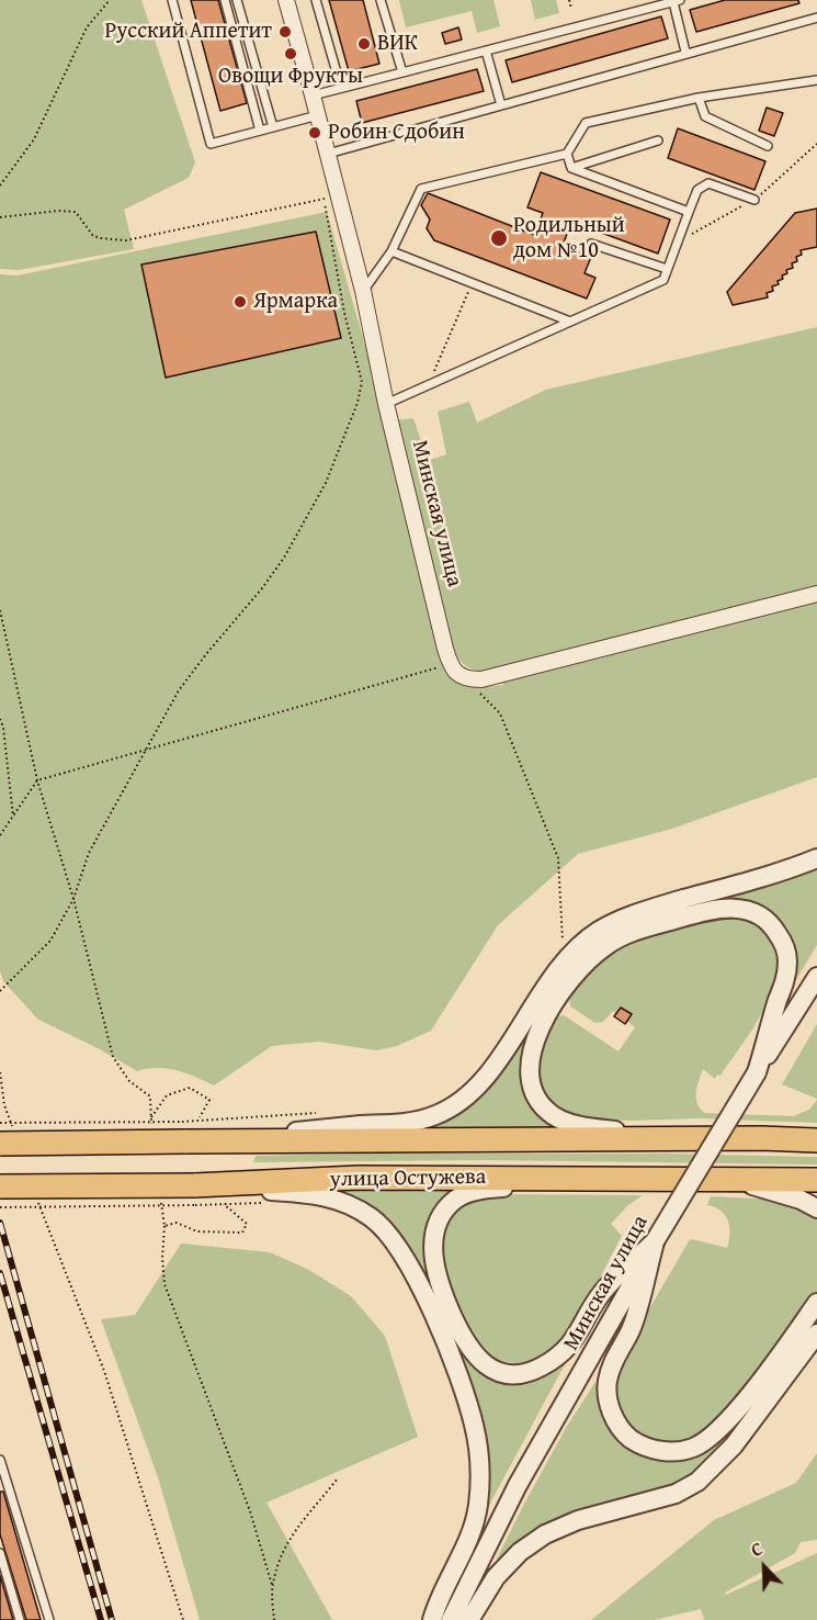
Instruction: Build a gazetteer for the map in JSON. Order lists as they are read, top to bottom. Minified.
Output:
{"streets":{"main road":["улица Остужева"],"street":["Минская улица"]},"places":["Русский Аппетит","ВИК","Овощи Фрукты","Робин Сдобин","Родильный дом №10","Ярмарка"],"north":"top left"}
